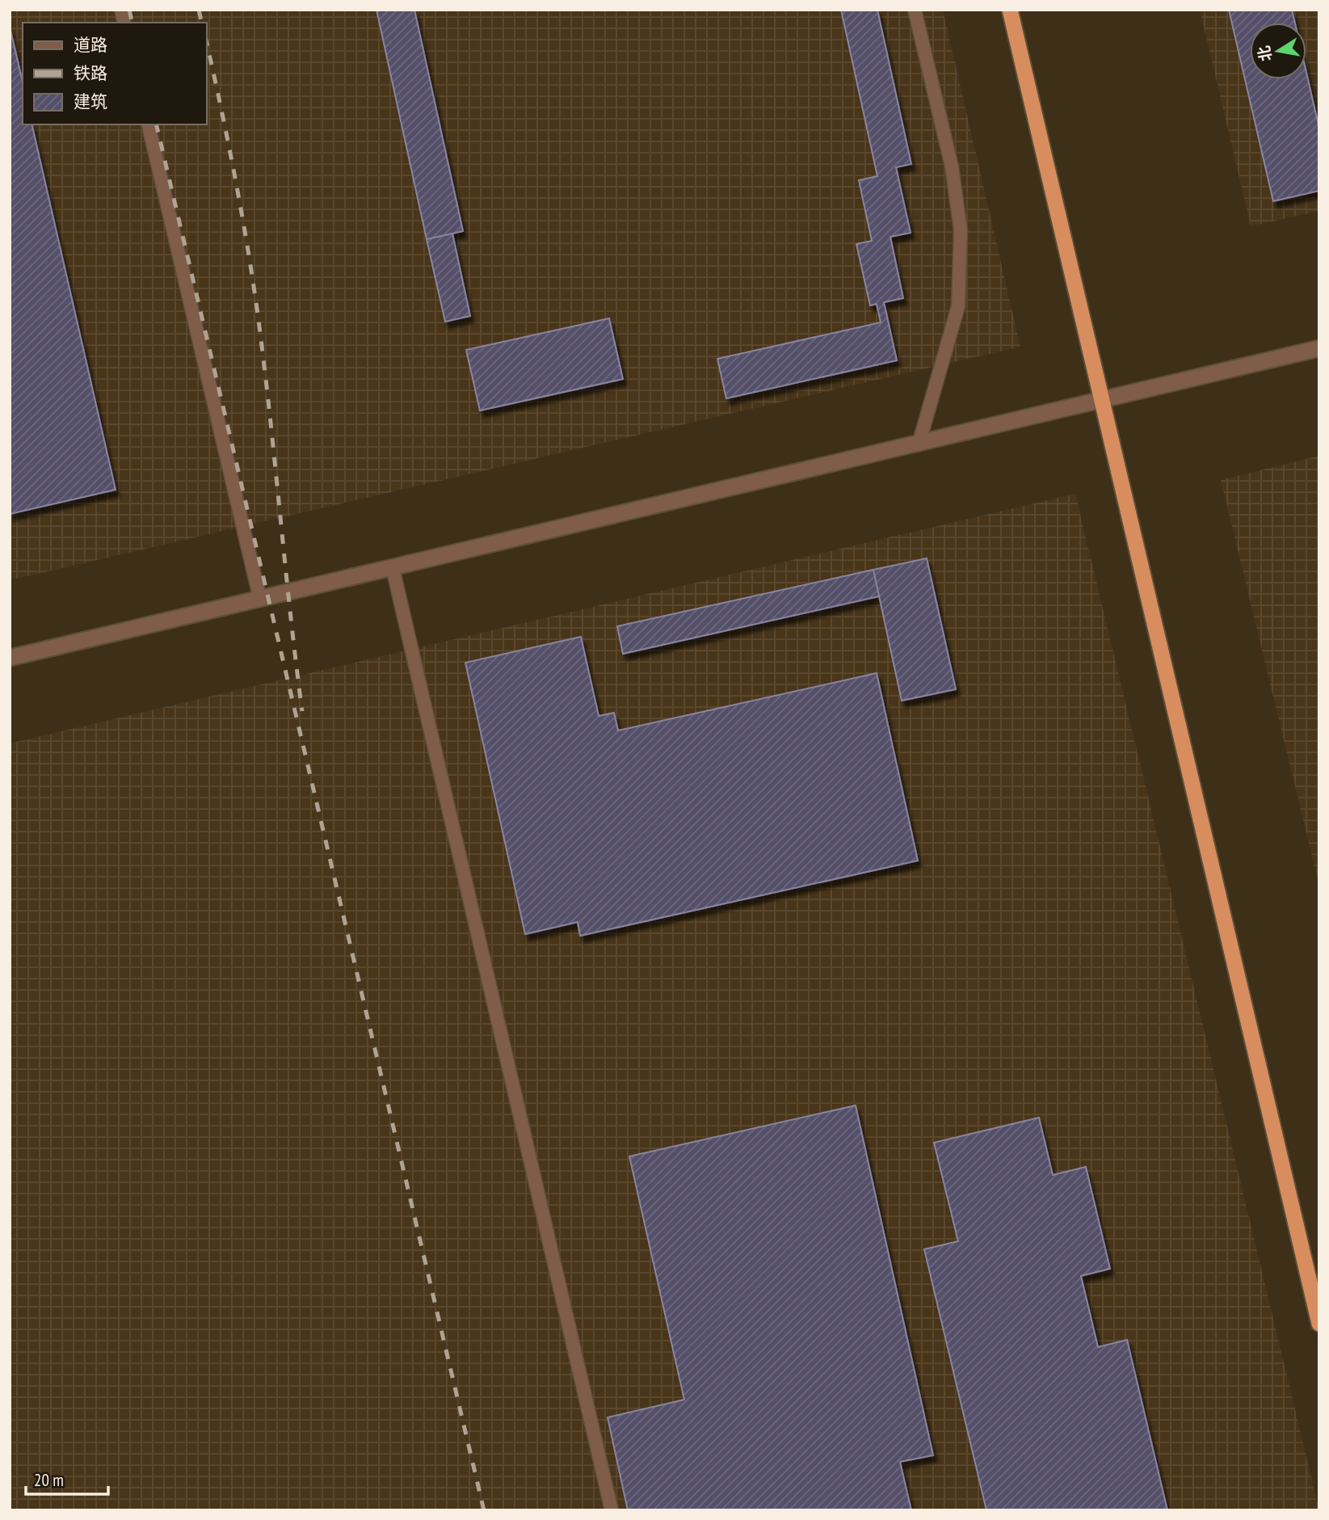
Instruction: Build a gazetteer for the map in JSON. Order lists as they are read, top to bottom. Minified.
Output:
{"legend":["道路","铁路","建筑"],"scale_bar":"20 m","north":"left"}
